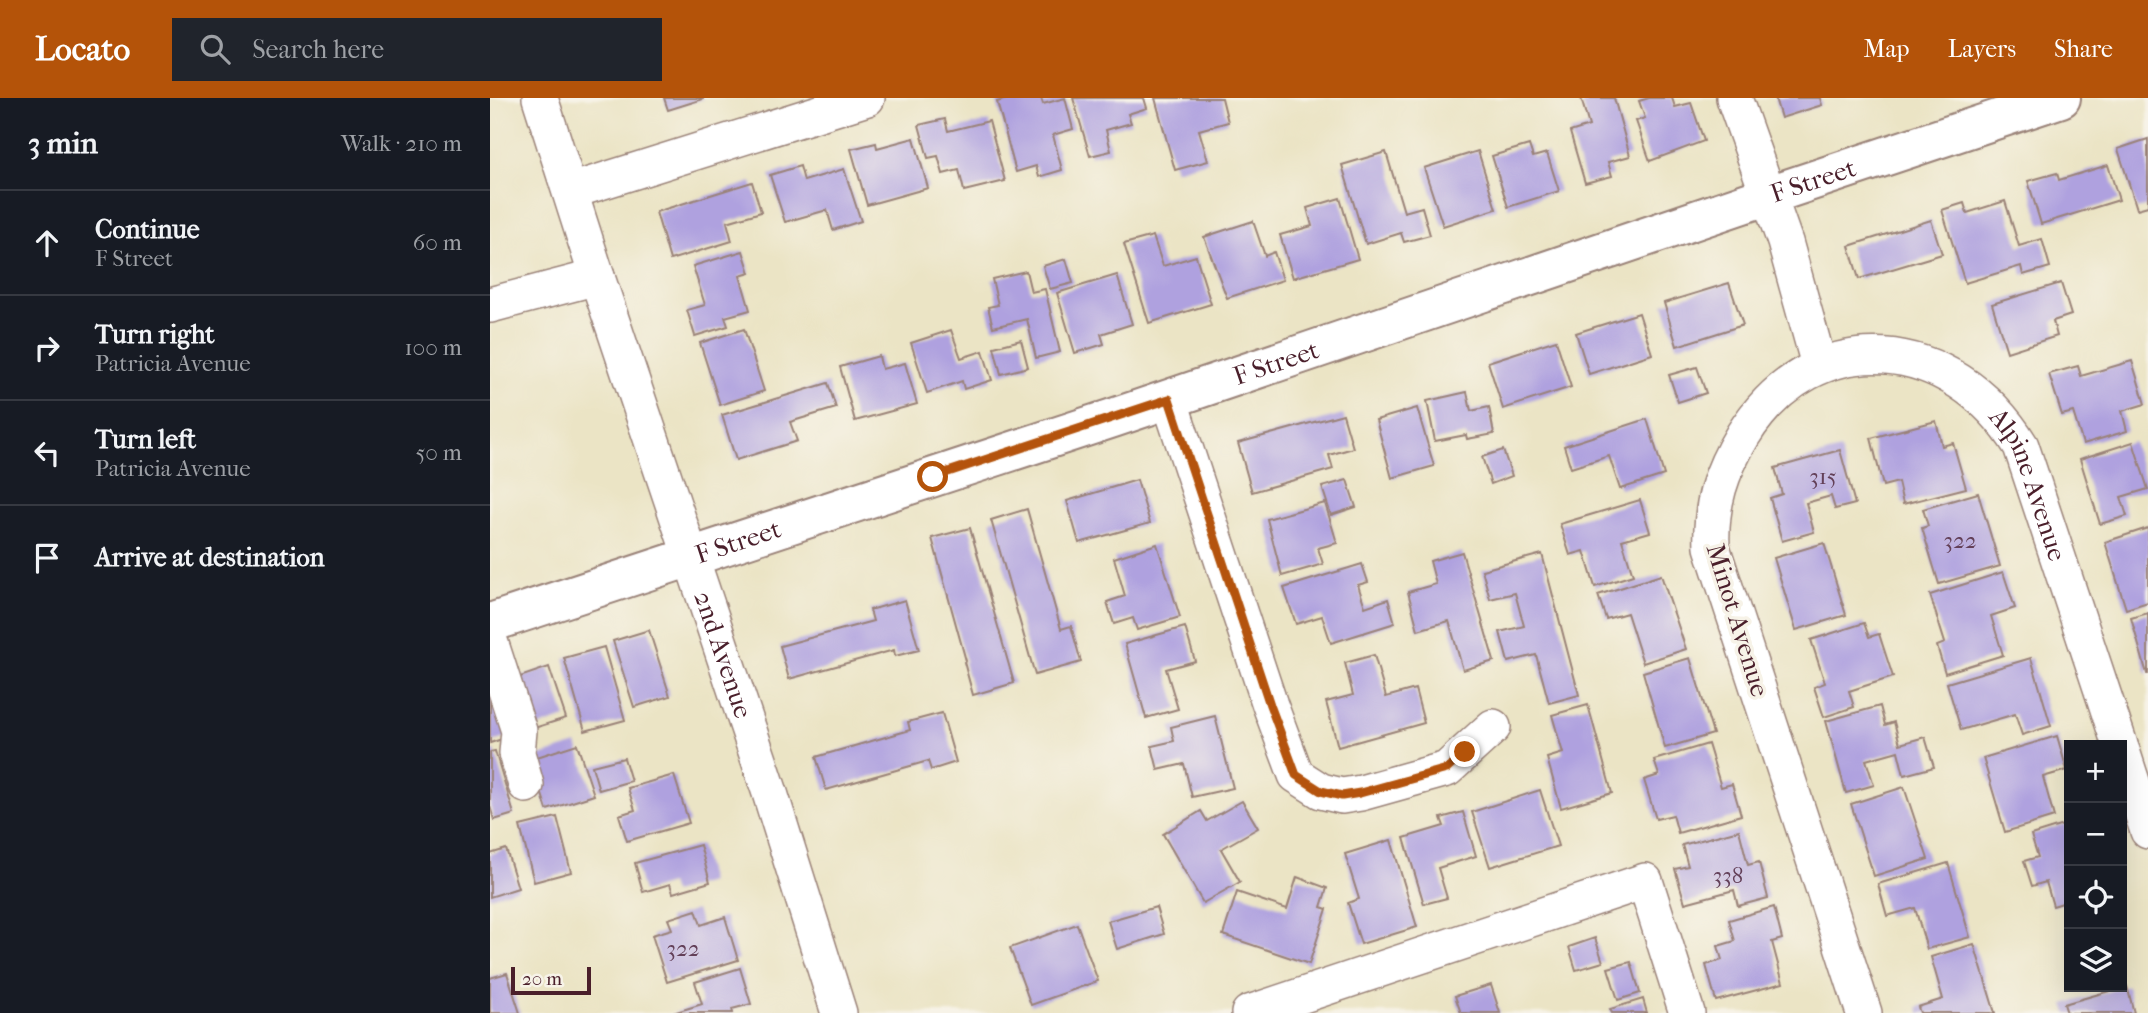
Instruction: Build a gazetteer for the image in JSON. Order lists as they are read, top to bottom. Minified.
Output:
{"streets":{"main road":["F Street"],"street":["Alpine Avenue","Minot Avenue","2nd Avenue"]},"crossings":[["F Street","2nd Avenue"],["Alpine Avenue","Minot Avenue"]],"house_numbers":["315","322","338","322"],"scale_bar":"20 m","page":{"header":"Locato","search":"Search here","nav":["Map","Layers","Share"],"heading":["3 min","Walk · 210 m"],"list":[["Continue","F Street","60 m"],["Turn right","Patricia Avenue","100 m"],["Turn left","Patricia Avenue","50 m"],"Arrive at destination"],"map_buttons":["+","−"],"scale":"20 m"}}
